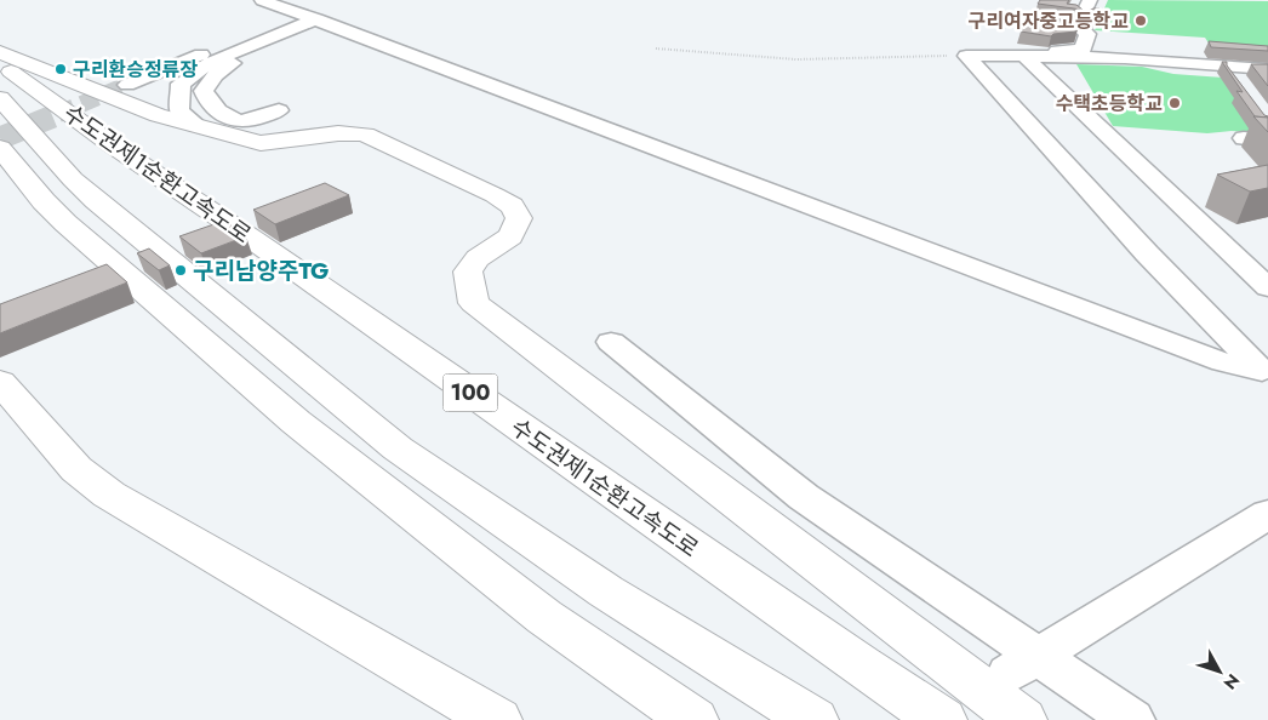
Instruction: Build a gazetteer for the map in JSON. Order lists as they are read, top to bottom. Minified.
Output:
{"streets":{"highway":["수도권제1순환고속도로","100"]},"places":["구리여자중고등학교","구리환승정류장","수택초등학교","구리남양주TG"],"north":"bottom right"}
